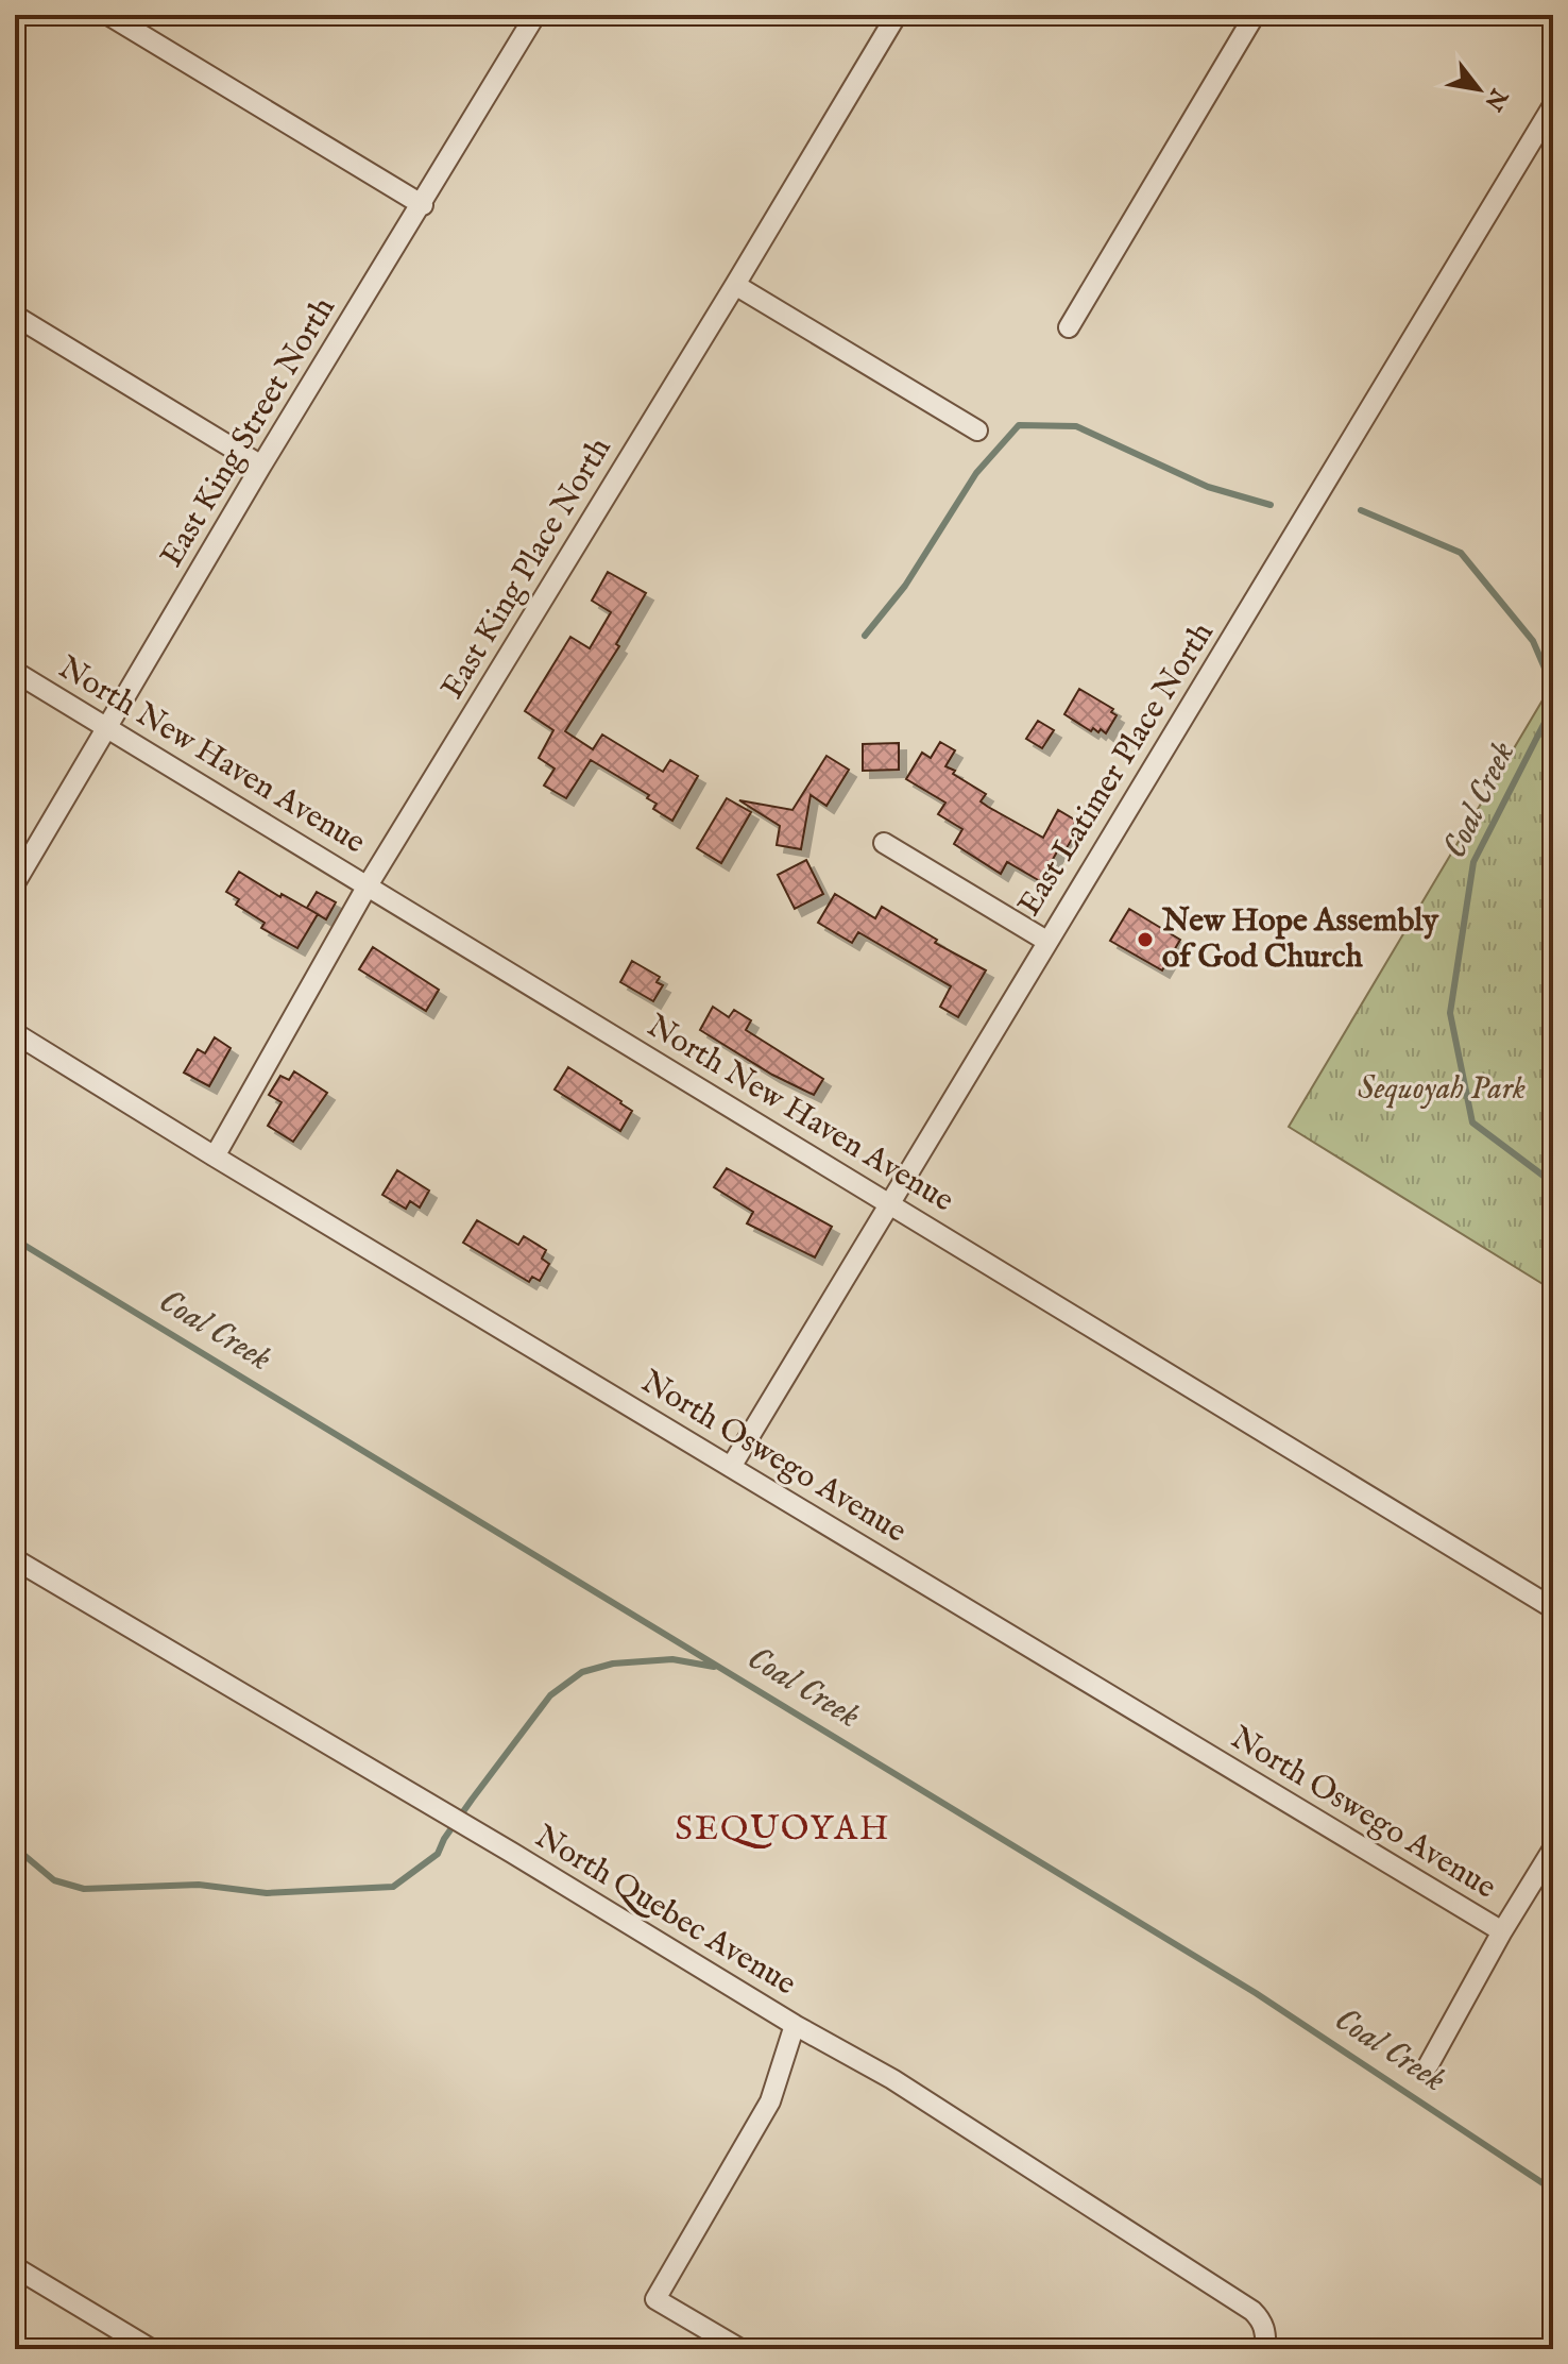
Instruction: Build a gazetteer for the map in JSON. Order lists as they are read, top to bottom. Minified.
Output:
{"streets":{"street":["East King Street North","East King Place North","North New Haven Avenue","East Latimer Place North","North Oswego Avenue","North Quebec Avenue"]},"crossings":[["East King Street North","North New Haven Avenue"],["East King Place North","North New Haven Avenue"],["East King Place North","North Oswego Avenue"],["North New Haven Avenue","East Latimer Place North"],["East Latimer Place North","North Oswego Avenue"]],"districts":["SEQUOYAH"],"water":["Coal Creek"],"parks":["Sequoyah Park"],"places":["New Hope Assembly of God Church"],"north":"bottom right"}
